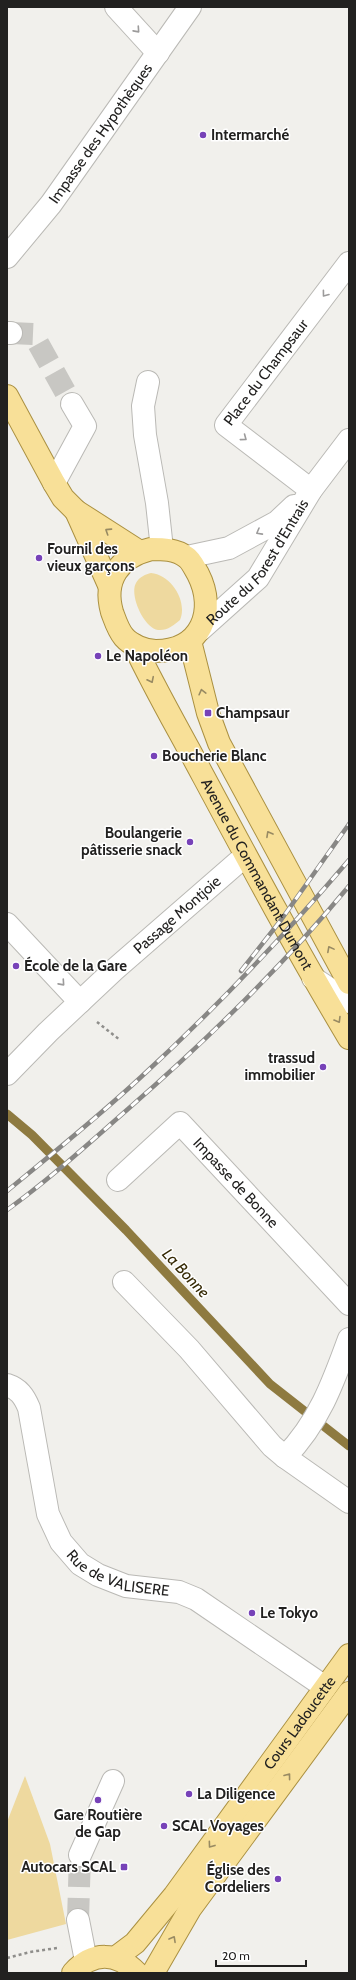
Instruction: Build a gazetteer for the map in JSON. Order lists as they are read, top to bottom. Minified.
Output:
{"streets":{"main road":["Avenue du Commandant Dumont","Cours Ladoucette"],"street":["Impasse des Hypothèques","Place du Champsaur","Route du Forest d'Entrais","Passage Montjoie","Impasse de Bonne","Rue de VALISERE"]},"crossings":[["Place du Champsaur","Route du Forest d'Entrais"],["Route du Forest d'Entrais","Avenue du Commandant Dumont"],["Avenue du Commandant Dumont","Passage Montjoie"],["Rue de VALISERE","Cours Ladoucette"]],"water":["La Bonne"],"places":{"other":["Intermarché","Fournil des vieux garçons","Le Napoléon","Boucherie Blanc","Boulangerie pâtisserie snack","École de la Gare","trassud immobilier","Le Tokyo","La Diligence","Gare Routière de Gap","SCAL Voyages","Église des Cordeliers"],"transit":["Champsaur","Autocars SCAL"]},"scale_bar":"20 m"}
